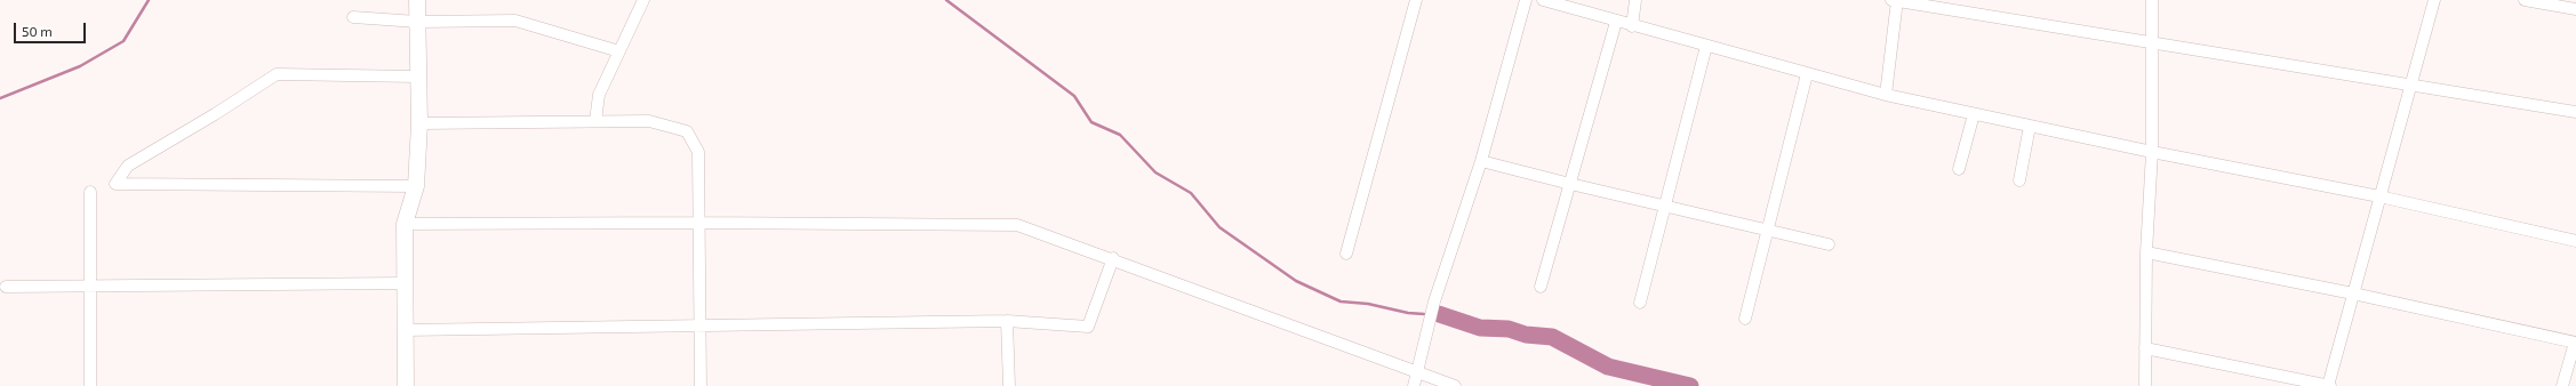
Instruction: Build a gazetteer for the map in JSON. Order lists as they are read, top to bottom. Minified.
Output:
{"scale_bar":"50 m"}
